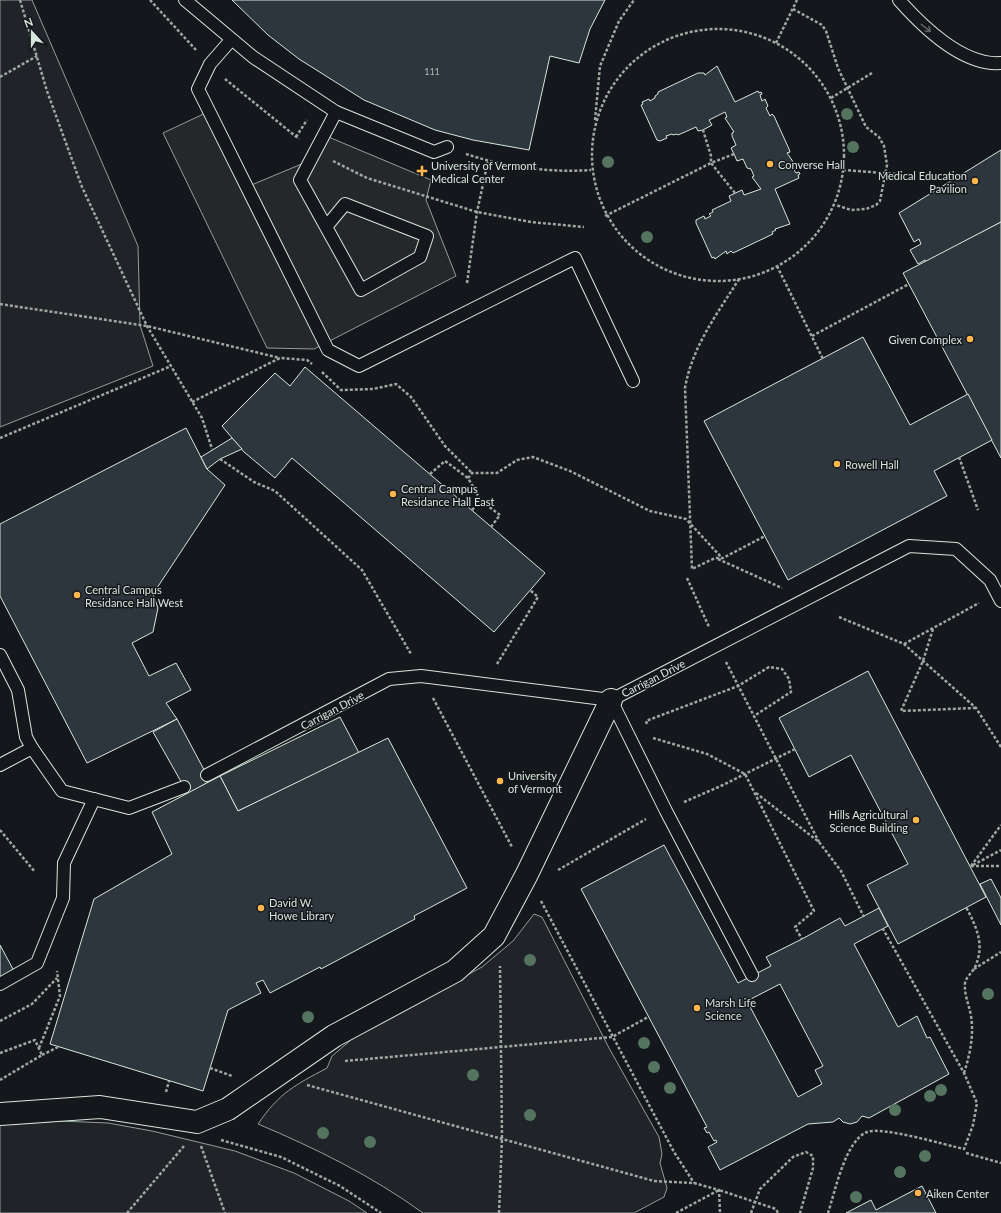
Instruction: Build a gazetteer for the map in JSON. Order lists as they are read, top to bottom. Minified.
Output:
{"streets":{"lane":["Carrigan Drive"]},"places":{"other":["Converse Hall","Medical Education Pavilion","Given Complex","Rowell Hall","Central Campus Residance Hall East","Central Campus Residance Hall West","University of Vermont","Hills Agricultural Science Building","David W. Howe Library","Marsh Life Science","Aiken Center"],"health":["University of Vermont Medical Center"]},"house_numbers":["111"],"north":"top"}
